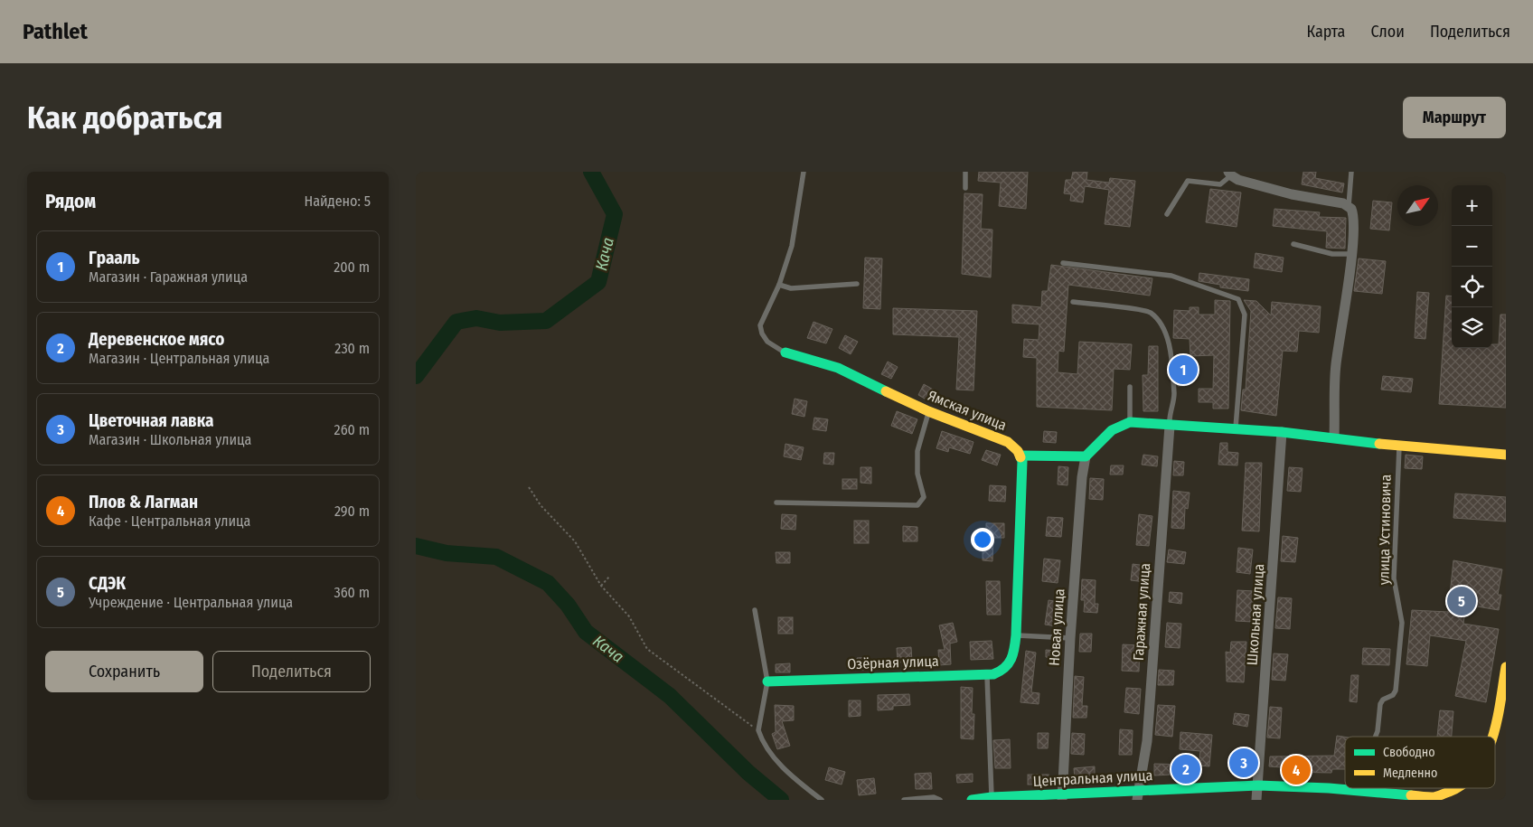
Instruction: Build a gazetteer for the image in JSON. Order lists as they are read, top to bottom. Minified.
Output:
{"streets":{"street":["Ямская улица","Гаражная улица","Школьная улица","Новая улица","Озёрная улица","Центральная улица"],"lane":["улица Устиновича"]},"crossings":[["Гаражная улица","Центральная улица"],["Школьная улица","Центральная улица"],["Новая улица","Центральная улица"]],"water":["Кача"],"legend":["Свободно","Медленно"],"north":"top right","page":{"header":"Pathlet","nav":["Карта","Слои","Поделиться"],"buttons":["Маршрут",["Сохранить","Поделиться"]],"title":"Как добраться","heading":["Рядом","Найдено: 5"],"map_buttons":["+","−"],"list":[{"mark":"1","name":"Грааль","note":"Магазин · Гаражная улица","value":"200 m"},{"mark":"2","name":"Деревенское мясо","note":"Магазин · Центральная улица","value":"230 m"},{"mark":"3","name":"Цветочная лавка","note":"Магазин · Школьная улица","value":"260 m"},{"mark":"4","name":"Плов & Лагман","note":"Кафе · Центральная улица","value":"290 m"},{"mark":"5","name":"СДЭК","note":"Учреждение · Центральная улица","value":"360 m"}],"pins":["1","5","3","2","4"]}}
